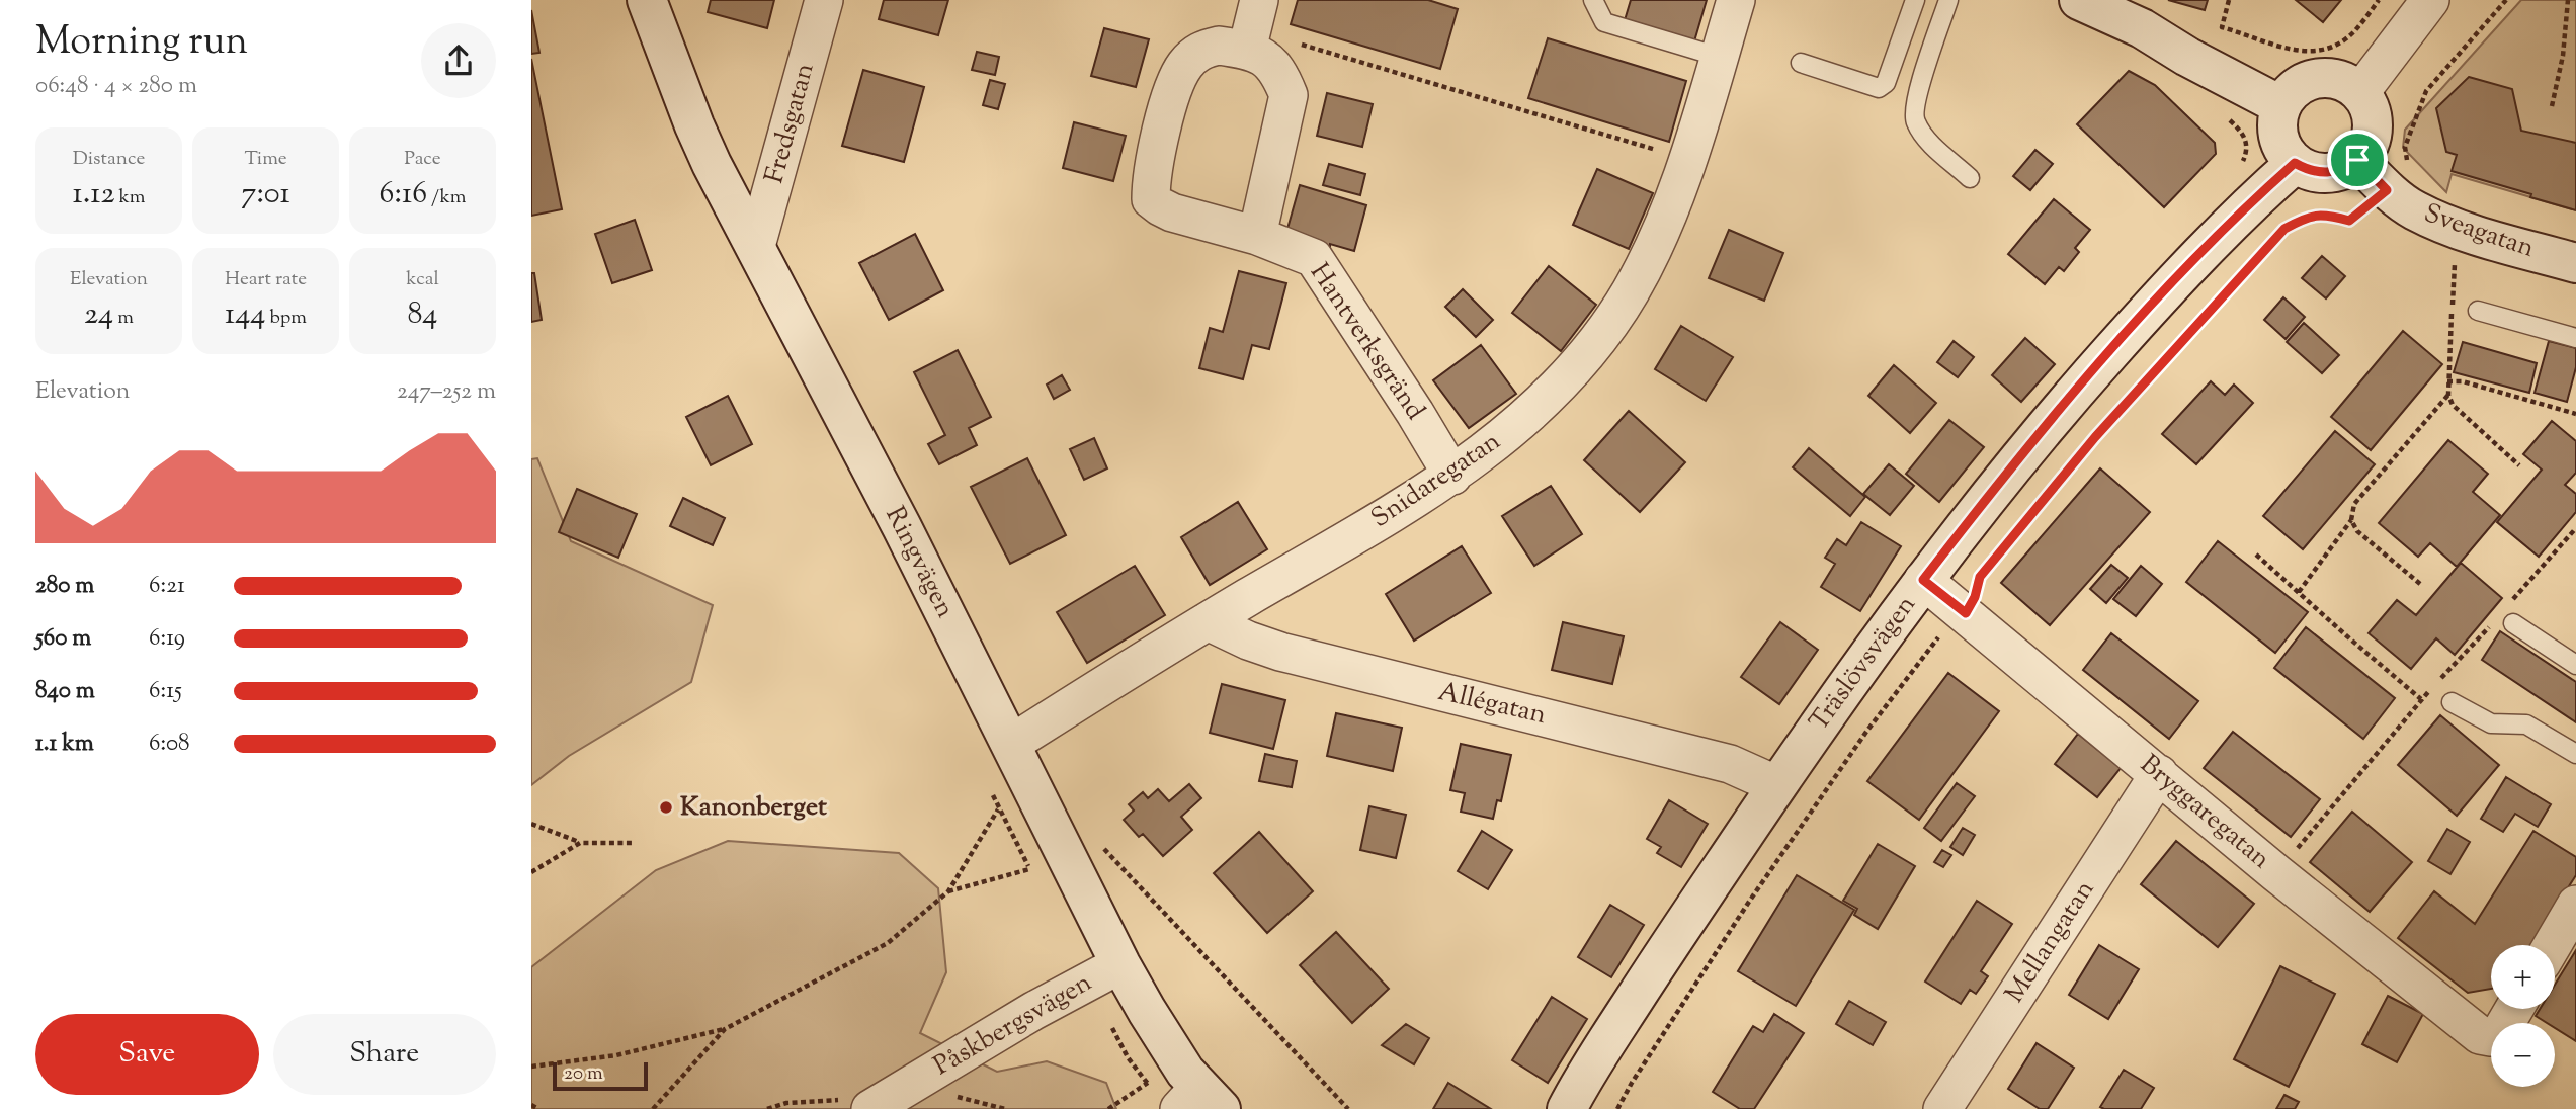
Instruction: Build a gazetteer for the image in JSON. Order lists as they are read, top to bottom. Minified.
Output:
{"streets":{"street":["Fredsgatan","Sveagatan","Hantverksgränd","Snidaregatan","Ringvägen","Träslövsvägen","Allégatan","Bryggaregatan","Mellangatan","Påskbergsvägen"]},"crossings":[["Fredsgatan","Ringvägen"],["Sveagatan","Träslövsvägen"],["Hantverksgränd","Snidaregatan"],["Snidaregatan","Ringvägen"],["Snidaregatan","Allégatan"],["Ringvägen","Påskbergsvägen"],["Träslövsvägen","Allégatan"],["Träslövsvägen","Bryggaregatan"],["Bryggaregatan","Mellangatan"]],"places":["Kanonberget"],"scale_bar":"20 m","page":{"heading":["Morning run","06:48 · 4 × 280 m"],"stats":[["Distance","1.12 km"],["Time","7:01"],["Pace","6:16 /km"],["Elevation","24 m"],["Heart rate","144 bpm"],["kcal","84"]],"chart":["Elevation","247–252 m"],"list":[{"name":"280 m","note":"6:21"},{"name":"560 m","note":"6:19"},{"name":"840 m","note":"6:15"},{"name":"1.1 km","note":"6:08"}],"map_buttons":["+","−"],"buttons":["Save","Share"],"scale":"20 m"}}
